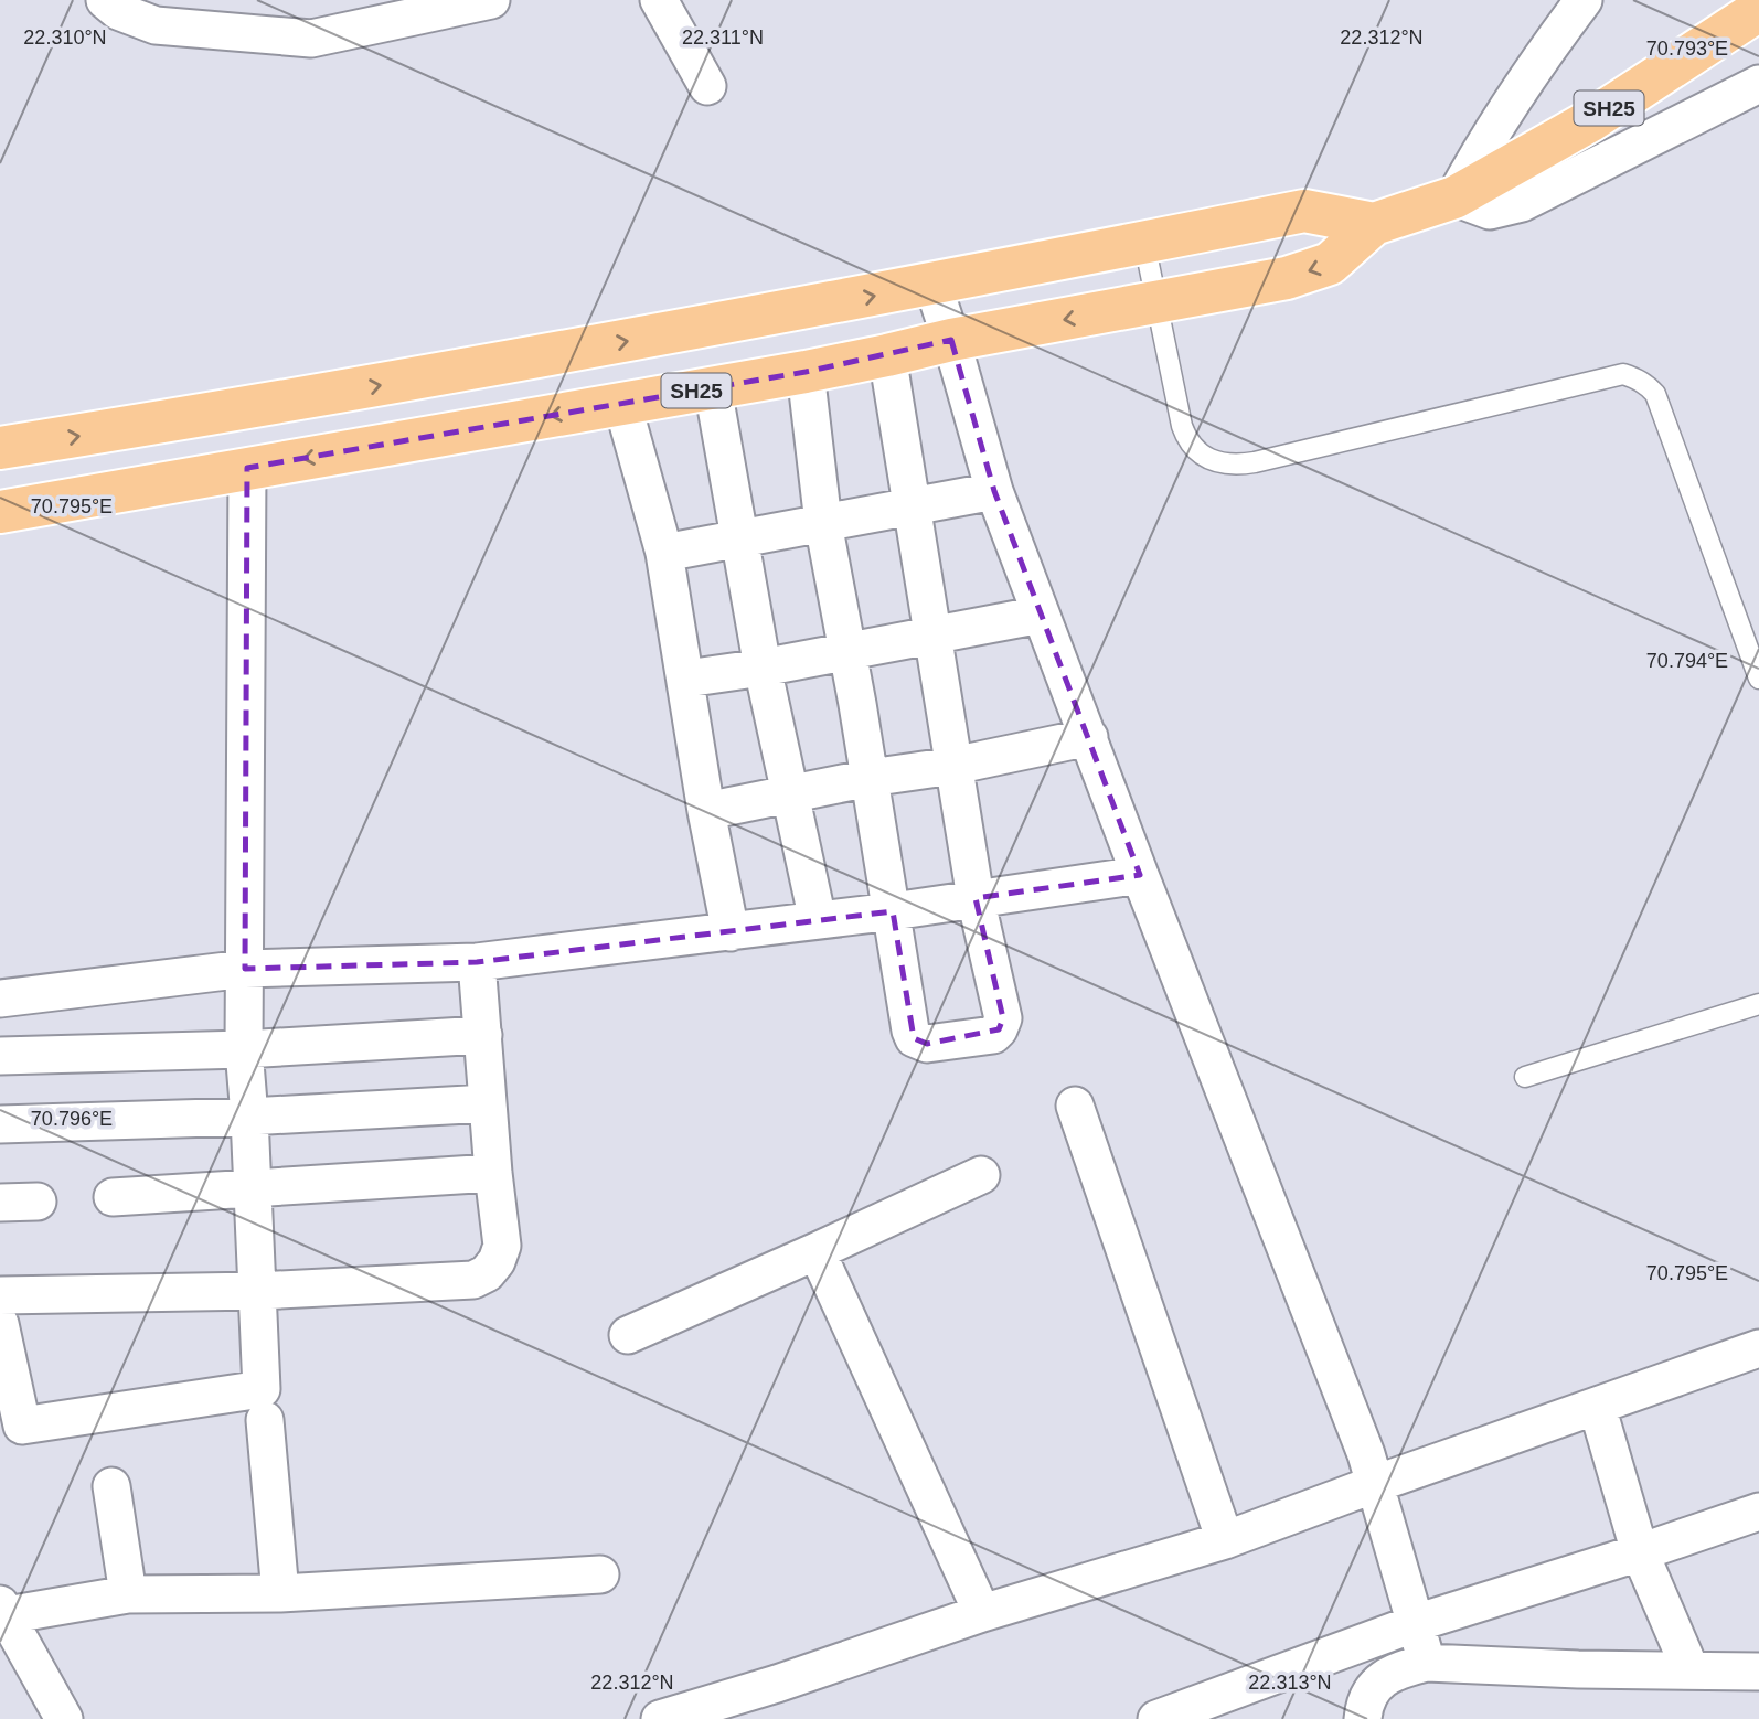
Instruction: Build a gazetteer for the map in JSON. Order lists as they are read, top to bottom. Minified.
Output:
{"streets":{"main road":["SH25"]},"coordinates":["22.310°N","22.311°N","22.312°N","70.793°E","70.795°E","70.794°E","70.796°E","22.313°N"]}
